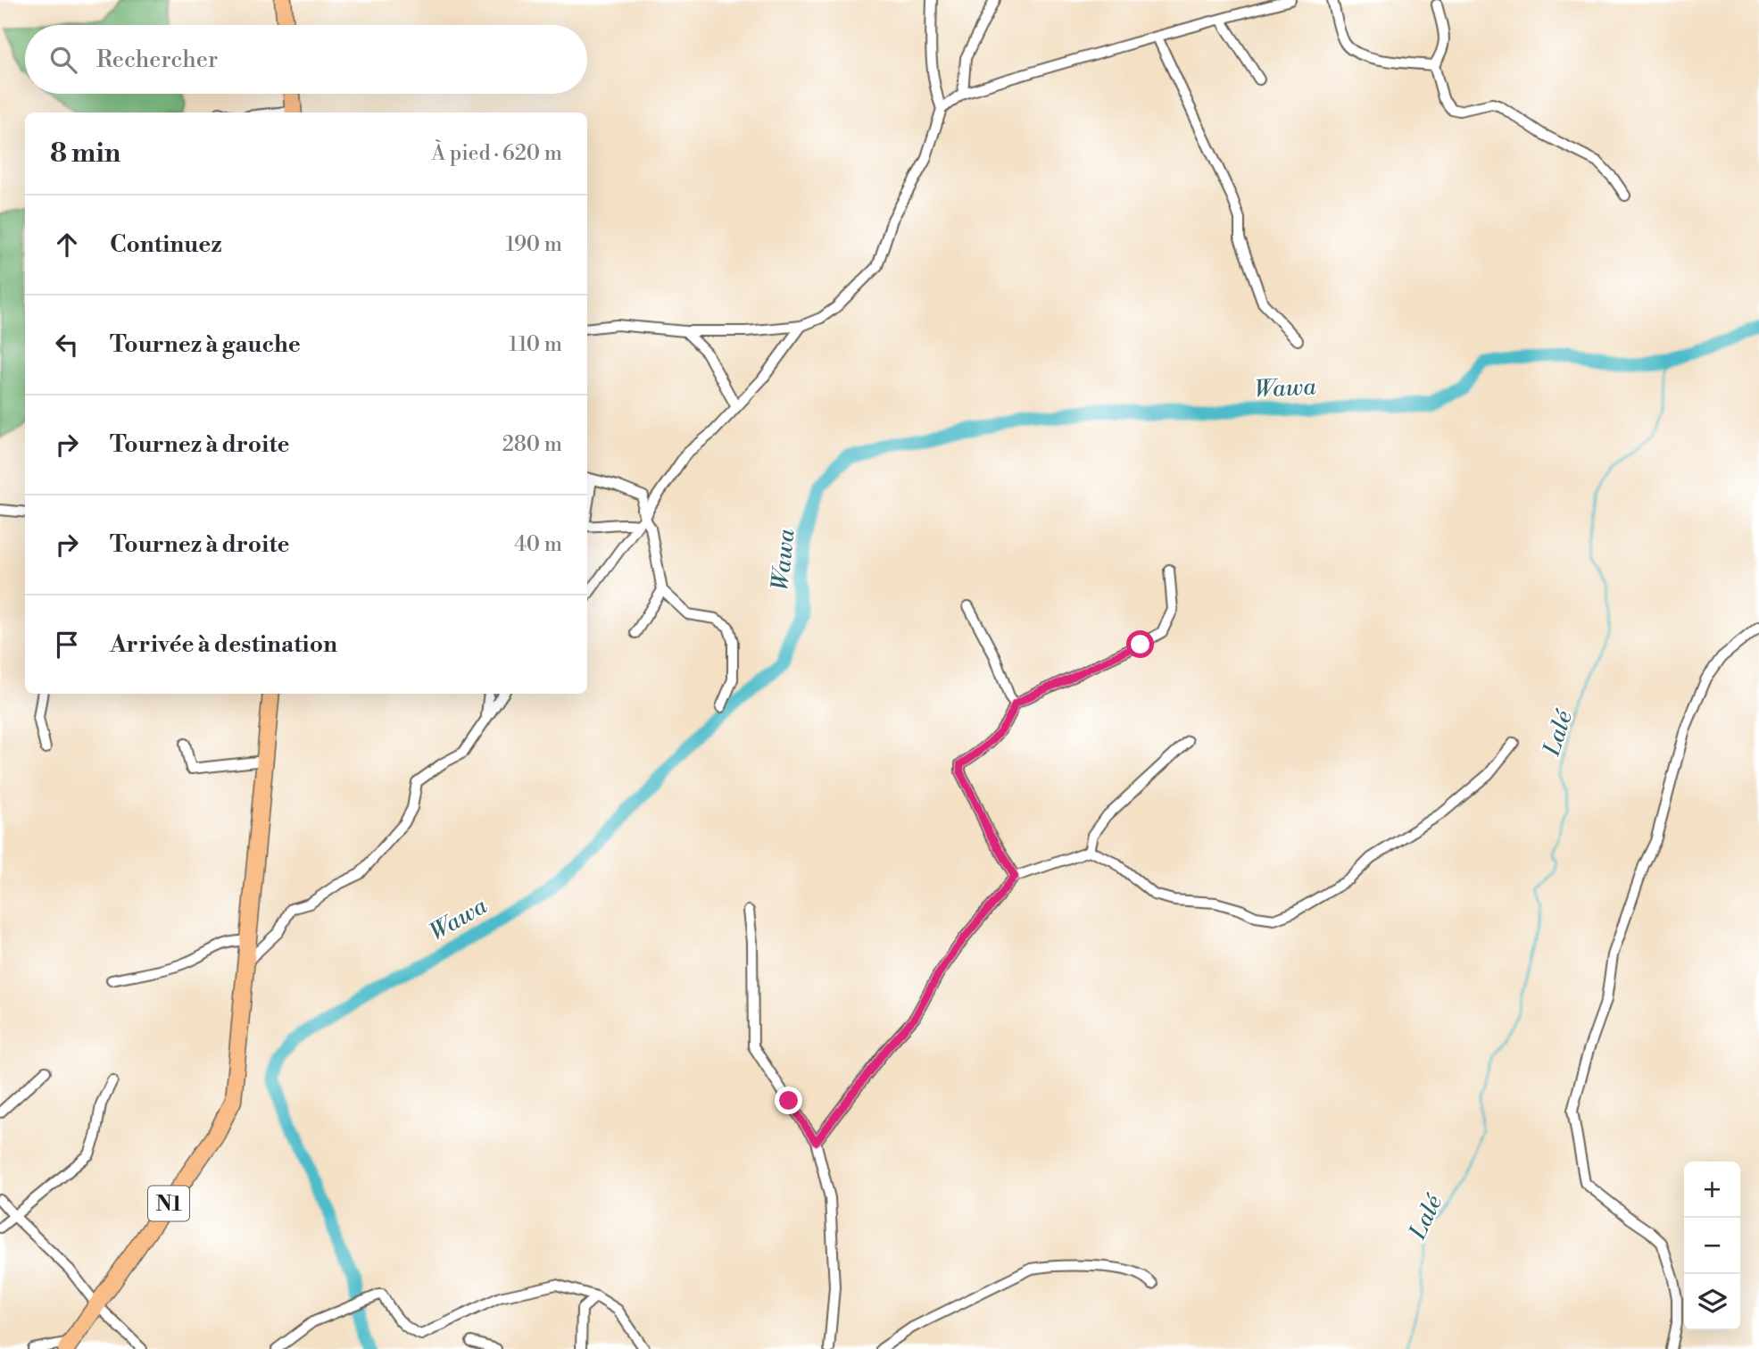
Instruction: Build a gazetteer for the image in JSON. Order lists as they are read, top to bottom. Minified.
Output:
{"streets":{"highway":["N1"]},"water":["Wawa","Lalé"],"page":{"search":"Rechercher","heading":["8 min","À pied · 620 m"],"list":[["Continuez","190 m"],["Tournez à gauche","110 m"],["Tournez à droite","280 m"],["Tournez à droite","40 m"],"Arrivée à destination"],"map_buttons":["+","−"]}}
